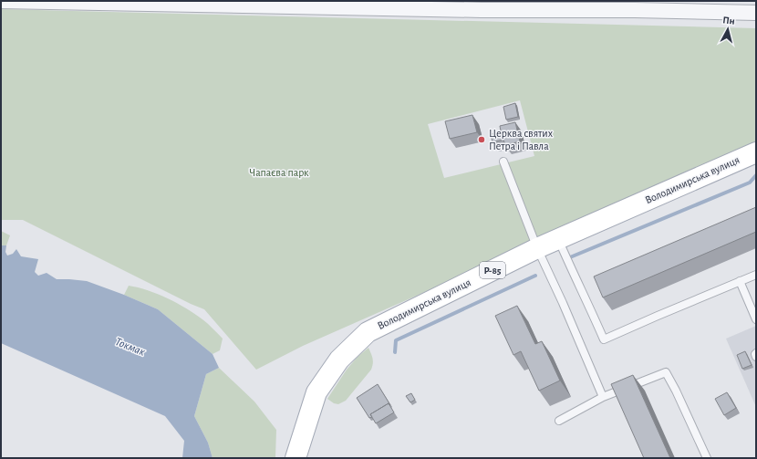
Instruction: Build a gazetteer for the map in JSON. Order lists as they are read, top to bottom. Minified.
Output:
{"streets":{"main road":["Володимирська вулиця","Р-85"]},"water":["Токмак"],"parks":["Чапаєва парк"],"places":["Церква святих Петра і Павла"],"north":"top"}
